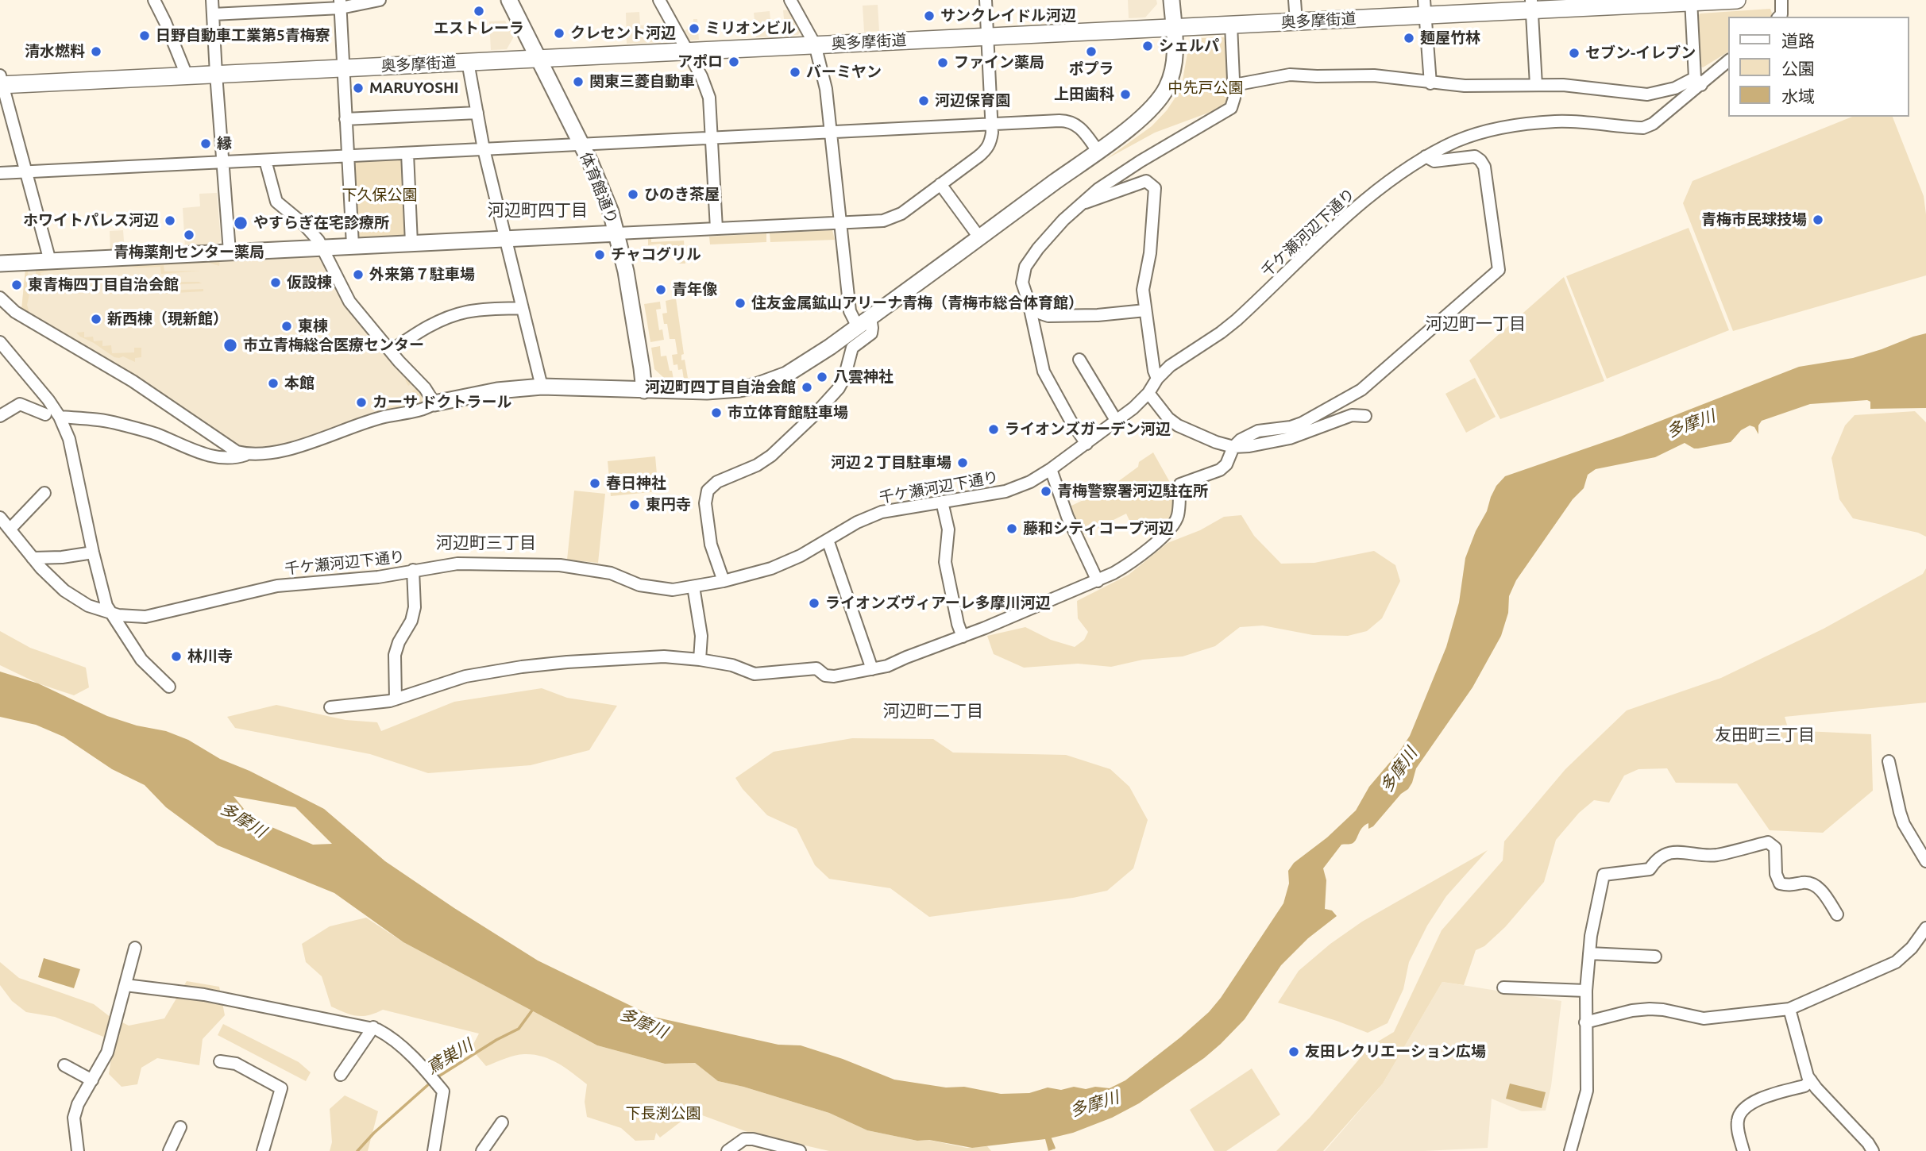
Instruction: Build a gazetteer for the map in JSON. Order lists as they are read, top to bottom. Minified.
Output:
{"streets":{"main road":["奥多摩街道"],"street":["体育館通り","千ケ瀬河辺下通り"]},"crossings":[["奥多摩街道","体育館通り"]],"districts":["河辺町四丁目","河辺町一丁目","河辺町三丁目","河辺町二丁目","友田町三丁目"],"water":["多摩川","鳶巣川"],"parks":["中先戸公園","下久保公園","下長渕公園"],"places":["エストレーラ","サンクレイドル河辺","ミリオンビル","クレセント河辺","日野自動車工業第5青梅寮","麺屋竹林","シェルパ","清水燃料","ポプラ","セブン-イレブン","アポロ","ファイン薬局","バーミヤン","関東三菱自動車","MARUYOSHI","上田歯科","河辺保育園","縁","ひのき茶屋","青梅市民球技場","ホワイトパレス河辺","やすらぎ在宅診療所","青梅薬剤センター薬局","チャコグリル","外来第７駐車場","仮設棟","東青梅四丁目自治会館","青年像","住友金属鉱山アリーナ青梅（青梅市総合体育館）","新西棟（現新館）","東棟","市立青梅総合医療センター","八雲神社","本館","河辺町四丁目自治会館","カーサ ドクトラール","市立体育館駐車場","ライオンズガーデン河辺","河辺２丁目駐車場","春日神社","青梅警察署河辺駐在所","東円寺","藤和シティコープ河辺","ライオンズヴィアーレ多摩川河辺","林川寺","友田レクリエーション広場"],"legend":["道路","公園","水域"]}
